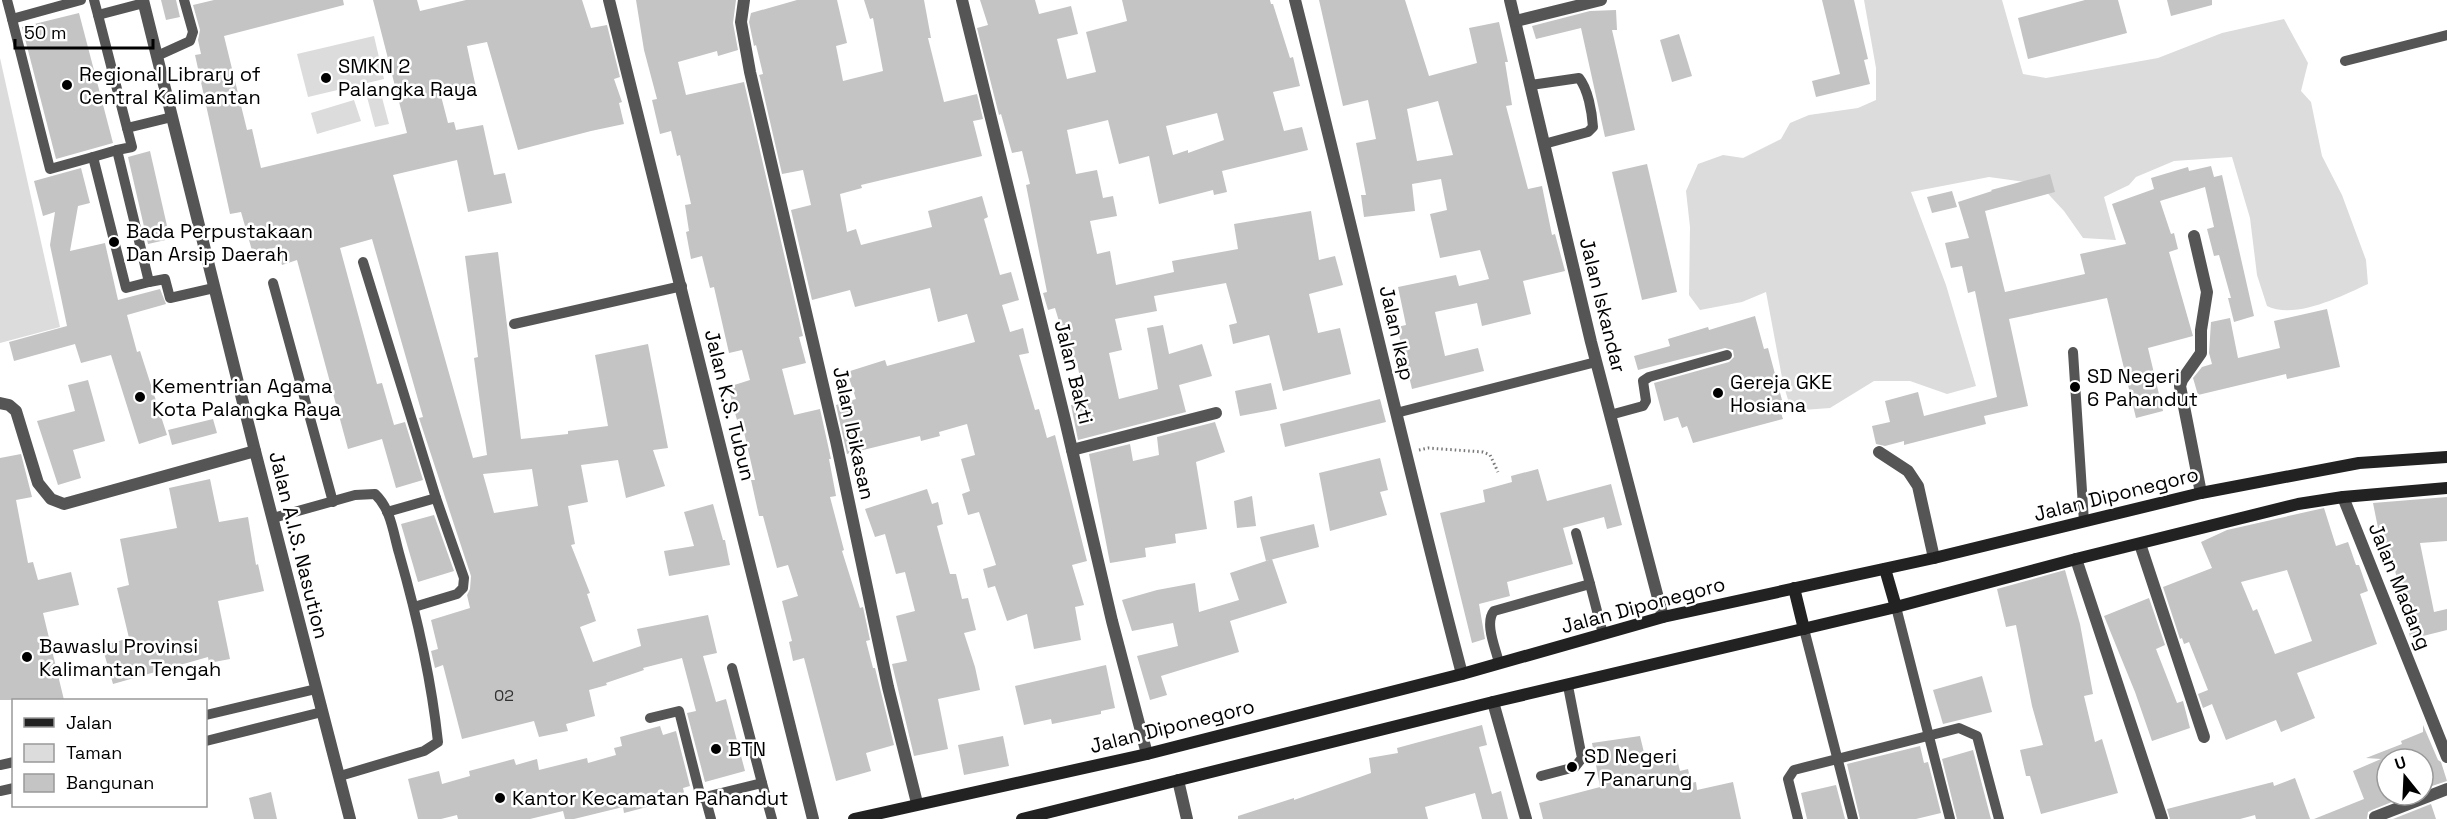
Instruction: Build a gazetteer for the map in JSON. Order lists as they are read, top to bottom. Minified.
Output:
{"streets":{"main road":["Jalan Diponegoro"],"street":["Jalan Iskandar","Jalan Ikap","Jalan Bakti","Jalan K.S. Tubun","Jalan Ibikasan","Jalan A.I.S. Nasution","Jalan Madang"]},"crossings":[["Jalan Iskandar","Jalan Diponegoro"],["Jalan Ikap","Jalan Diponegoro"],["Jalan Bakti","Jalan Diponegoro"],["Jalan Ibikasan","Jalan Diponegoro"]],"places":["SMKN 2 Palangka Raya","Regional Library of Central Kalimantan","Bada Perpustakaan Dan Arsip Daerah","SD Negeri 6 Pahandut","Gereja GKE Hosiana","Kementrian Agama Kota Palangka Raya","Bawaslu Provinsi Kalimantan Tengah","BTN","SD Negeri 7 Panarung","Kantor Kecamatan Pahandut"],"house_numbers":["02"],"legend":["Jalan","Taman","Bangunan"],"scale_bar":"50 m","north":"top"}
